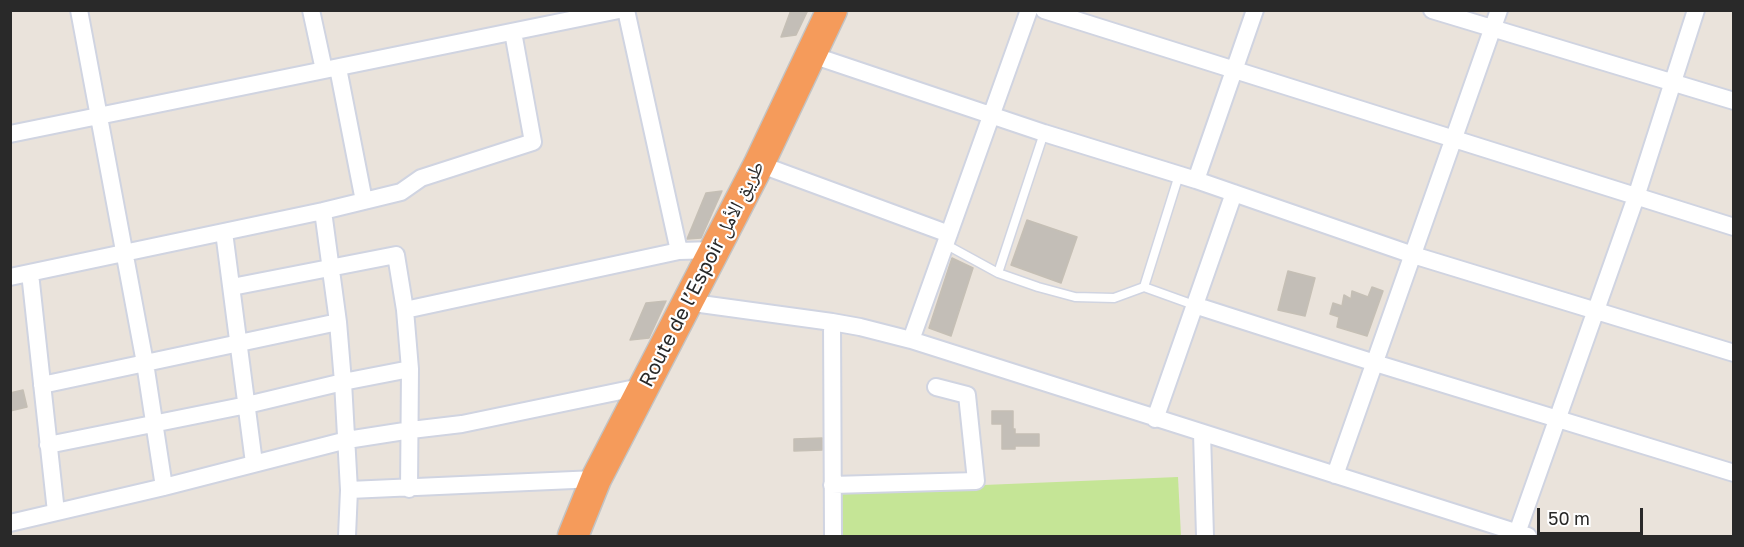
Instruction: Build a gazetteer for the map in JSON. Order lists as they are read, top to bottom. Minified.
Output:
{"streets":{"highway":["Route de l’Espoir طريق الأمل"]},"scale_bar":"50 m"}
